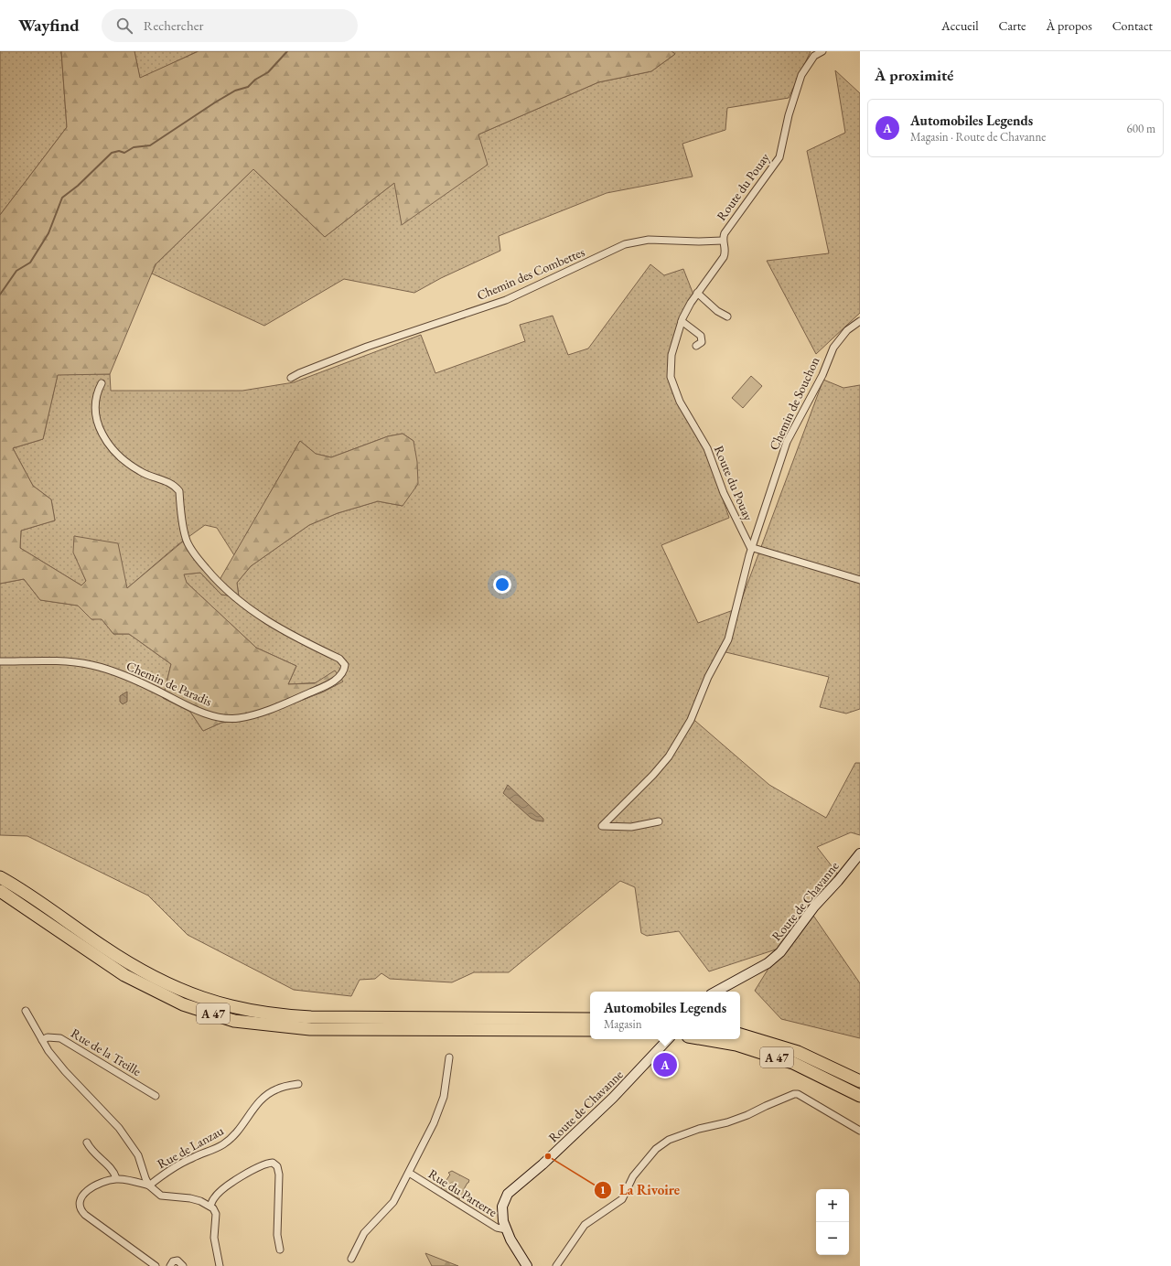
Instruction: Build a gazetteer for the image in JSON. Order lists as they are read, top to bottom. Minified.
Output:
{"streets":{"highway":["A 47"],"main road":["Route de Chavanne"],"street":["Route du Pouay","Chemin des Combettes","Chemin de Souchon","Chemin de Paradis","Rue de la Treille","Rue de Lanzau","Rue du Parterre"]},"crossings":[["Route du Pouay","Chemin des Combettes"],["Route du Pouay","Chemin de Souchon"],["Route de Chavanne","Rue du Parterre"]],"places":["La Rivoire"],"page":{"header":"Wayfind","search":"Rechercher","nav":["Accueil","Carte","À propos","Contact"],"heading":"À proximité","list":[{"mark":"A","name":"Automobiles Legends","note":"Magasin · Route de Chavanne","value":"600 m"}],"popup":["Automobiles Legends","Magasin"],"pins":"A","map_buttons":["+","−"]}}
